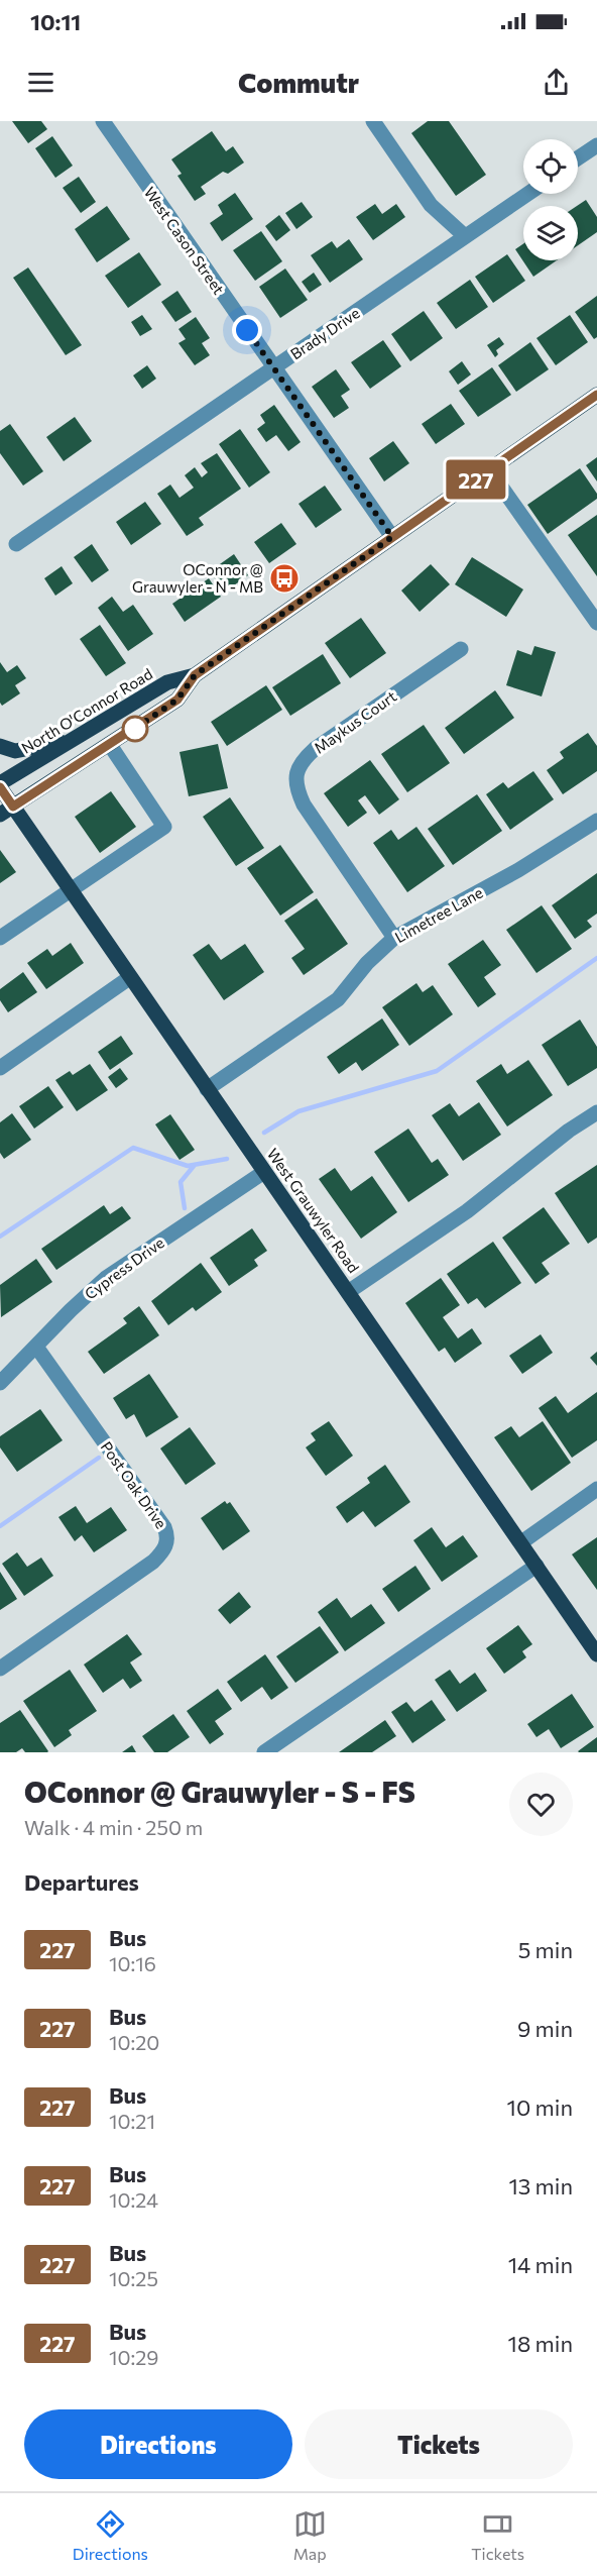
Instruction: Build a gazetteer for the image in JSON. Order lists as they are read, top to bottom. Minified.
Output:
{"streets":{"main road":["North O'Connor Road","West Grauwyler Road"],"street":["West Cason Street","Brady Drive","Maykus Court","Limetree Lane","Cypress Drive","Post Oak Drive"]},"crossings":[["West Cason Street","Brady Drive"],["West Cason Street","North O'Connor Road"],["North O'Connor Road","West Grauwyler Road"],["Maykus Court","Limetree Lane"],["Limetree Lane","West Grauwyler Road"],["West Grauwyler Road","Cypress Drive"],["Cypress Drive","Post Oak Drive"]],"places":{"bus stop":["OConnor @ Grauwyler - N - MB"]},"lines":["bus line 227"],"page":{"status":"10:11","header":"Commutr","on_map":"227","heading":[["OConnor @ Grauwyler - S - FS","Walk · 4 min · 250 m"],"Departures"],"list":[{"mark":"227","name":"Bus","note":"10:16","value":"5 min"},{"mark":"227","name":"Bus","note":"10:20","value":"9 min"},{"mark":"227","name":"Bus","note":"10:21","value":"10 min"},{"mark":"227","name":"Bus","note":"10:24","value":"13 min"},{"mark":"227","name":"Bus","note":"10:25","value":"14 min"},{"mark":"227","name":"Bus","note":"10:29","value":"18 min"}],"buttons":["Directions","Tickets"],"tabs":["Directions","Map","Tickets"]}}
